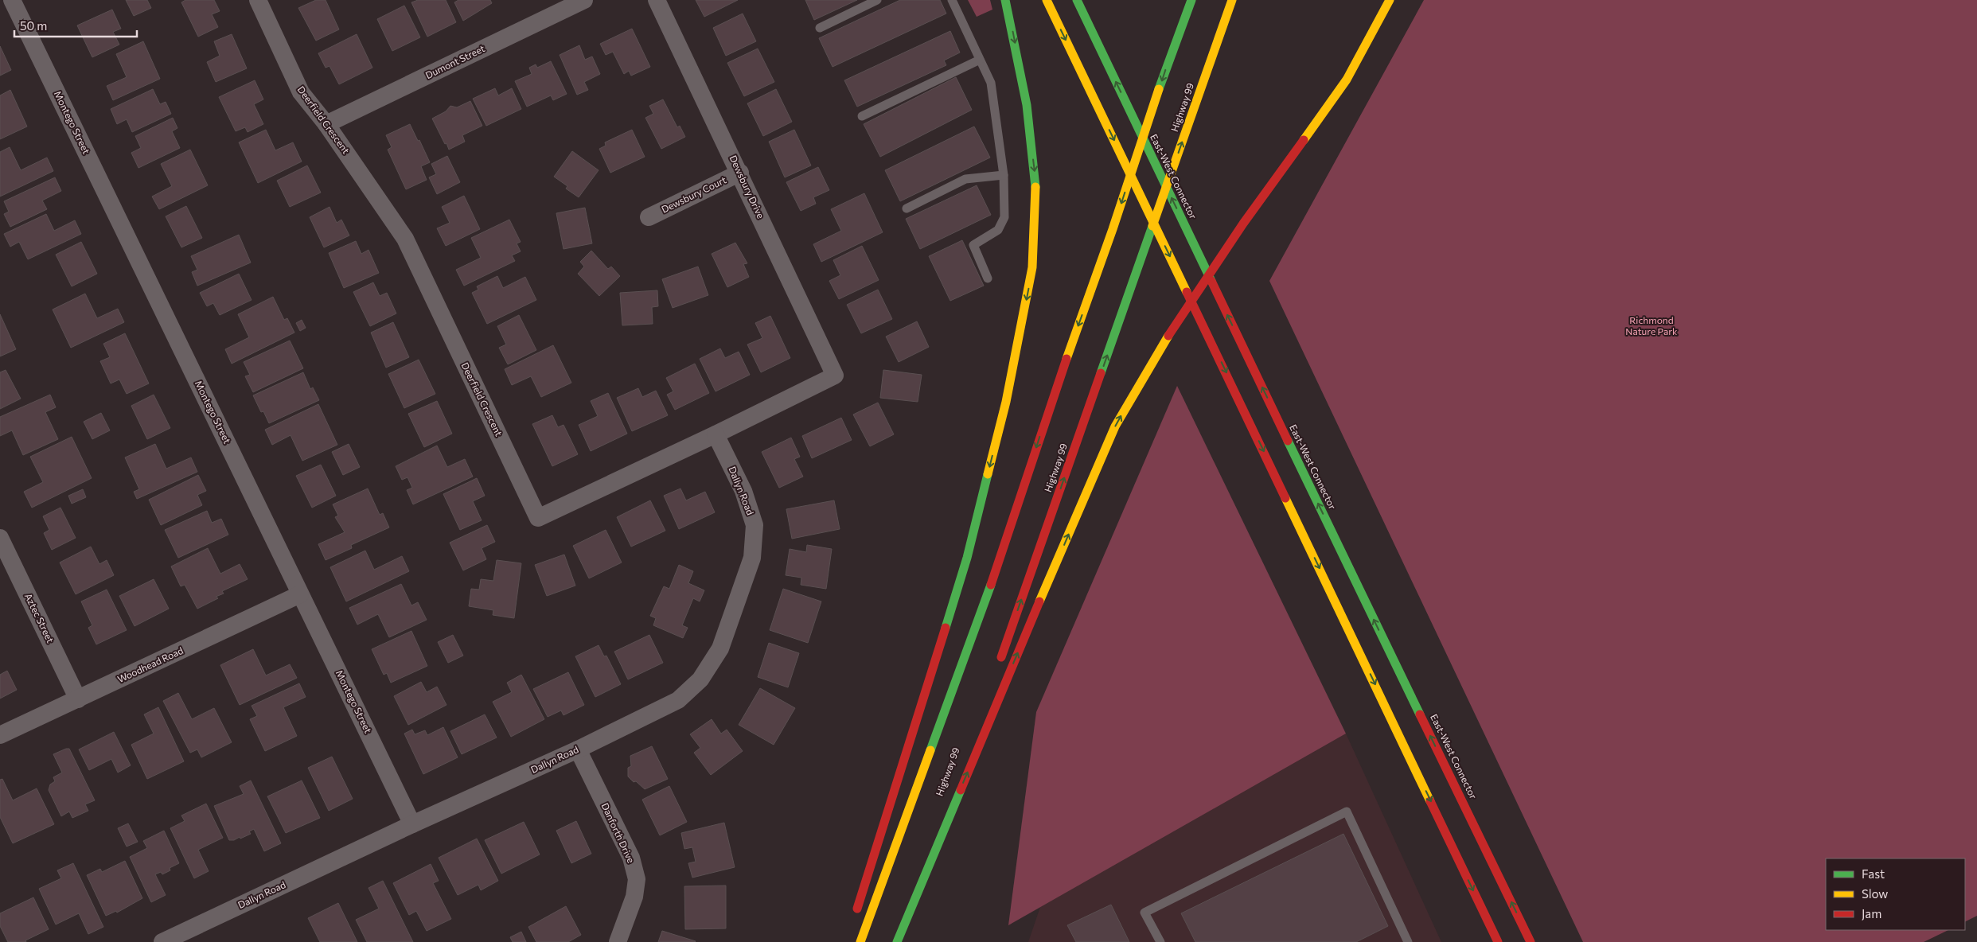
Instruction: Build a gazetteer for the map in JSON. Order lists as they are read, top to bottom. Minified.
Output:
{"streets":{"highway":["Highway 99","East-West Connector"],"street":["Dumont Street","Deerfield Crescent","Montego Street","Dewsbury Drive","Dewsbury Court","Dallyn Road","Aztec Street","Woodhead Road","Danforth Drive"]},"crossings":[["Dumont Street","Deerfield Crescent"],["Deerfield Crescent","Dewsbury Drive"],["Deerfield Crescent","Dallyn Road"],["Montego Street","Dallyn Road"],["Montego Street","Woodhead Road"],["Dewsbury Drive","Dewsbury Court"],["Dallyn Road","Danforth Drive"],["Aztec Street","Woodhead Road"]],"parks":["Richmond Nature Park"],"legend":["Fast","Slow","Jam"],"scale_bar":"50 m"}
